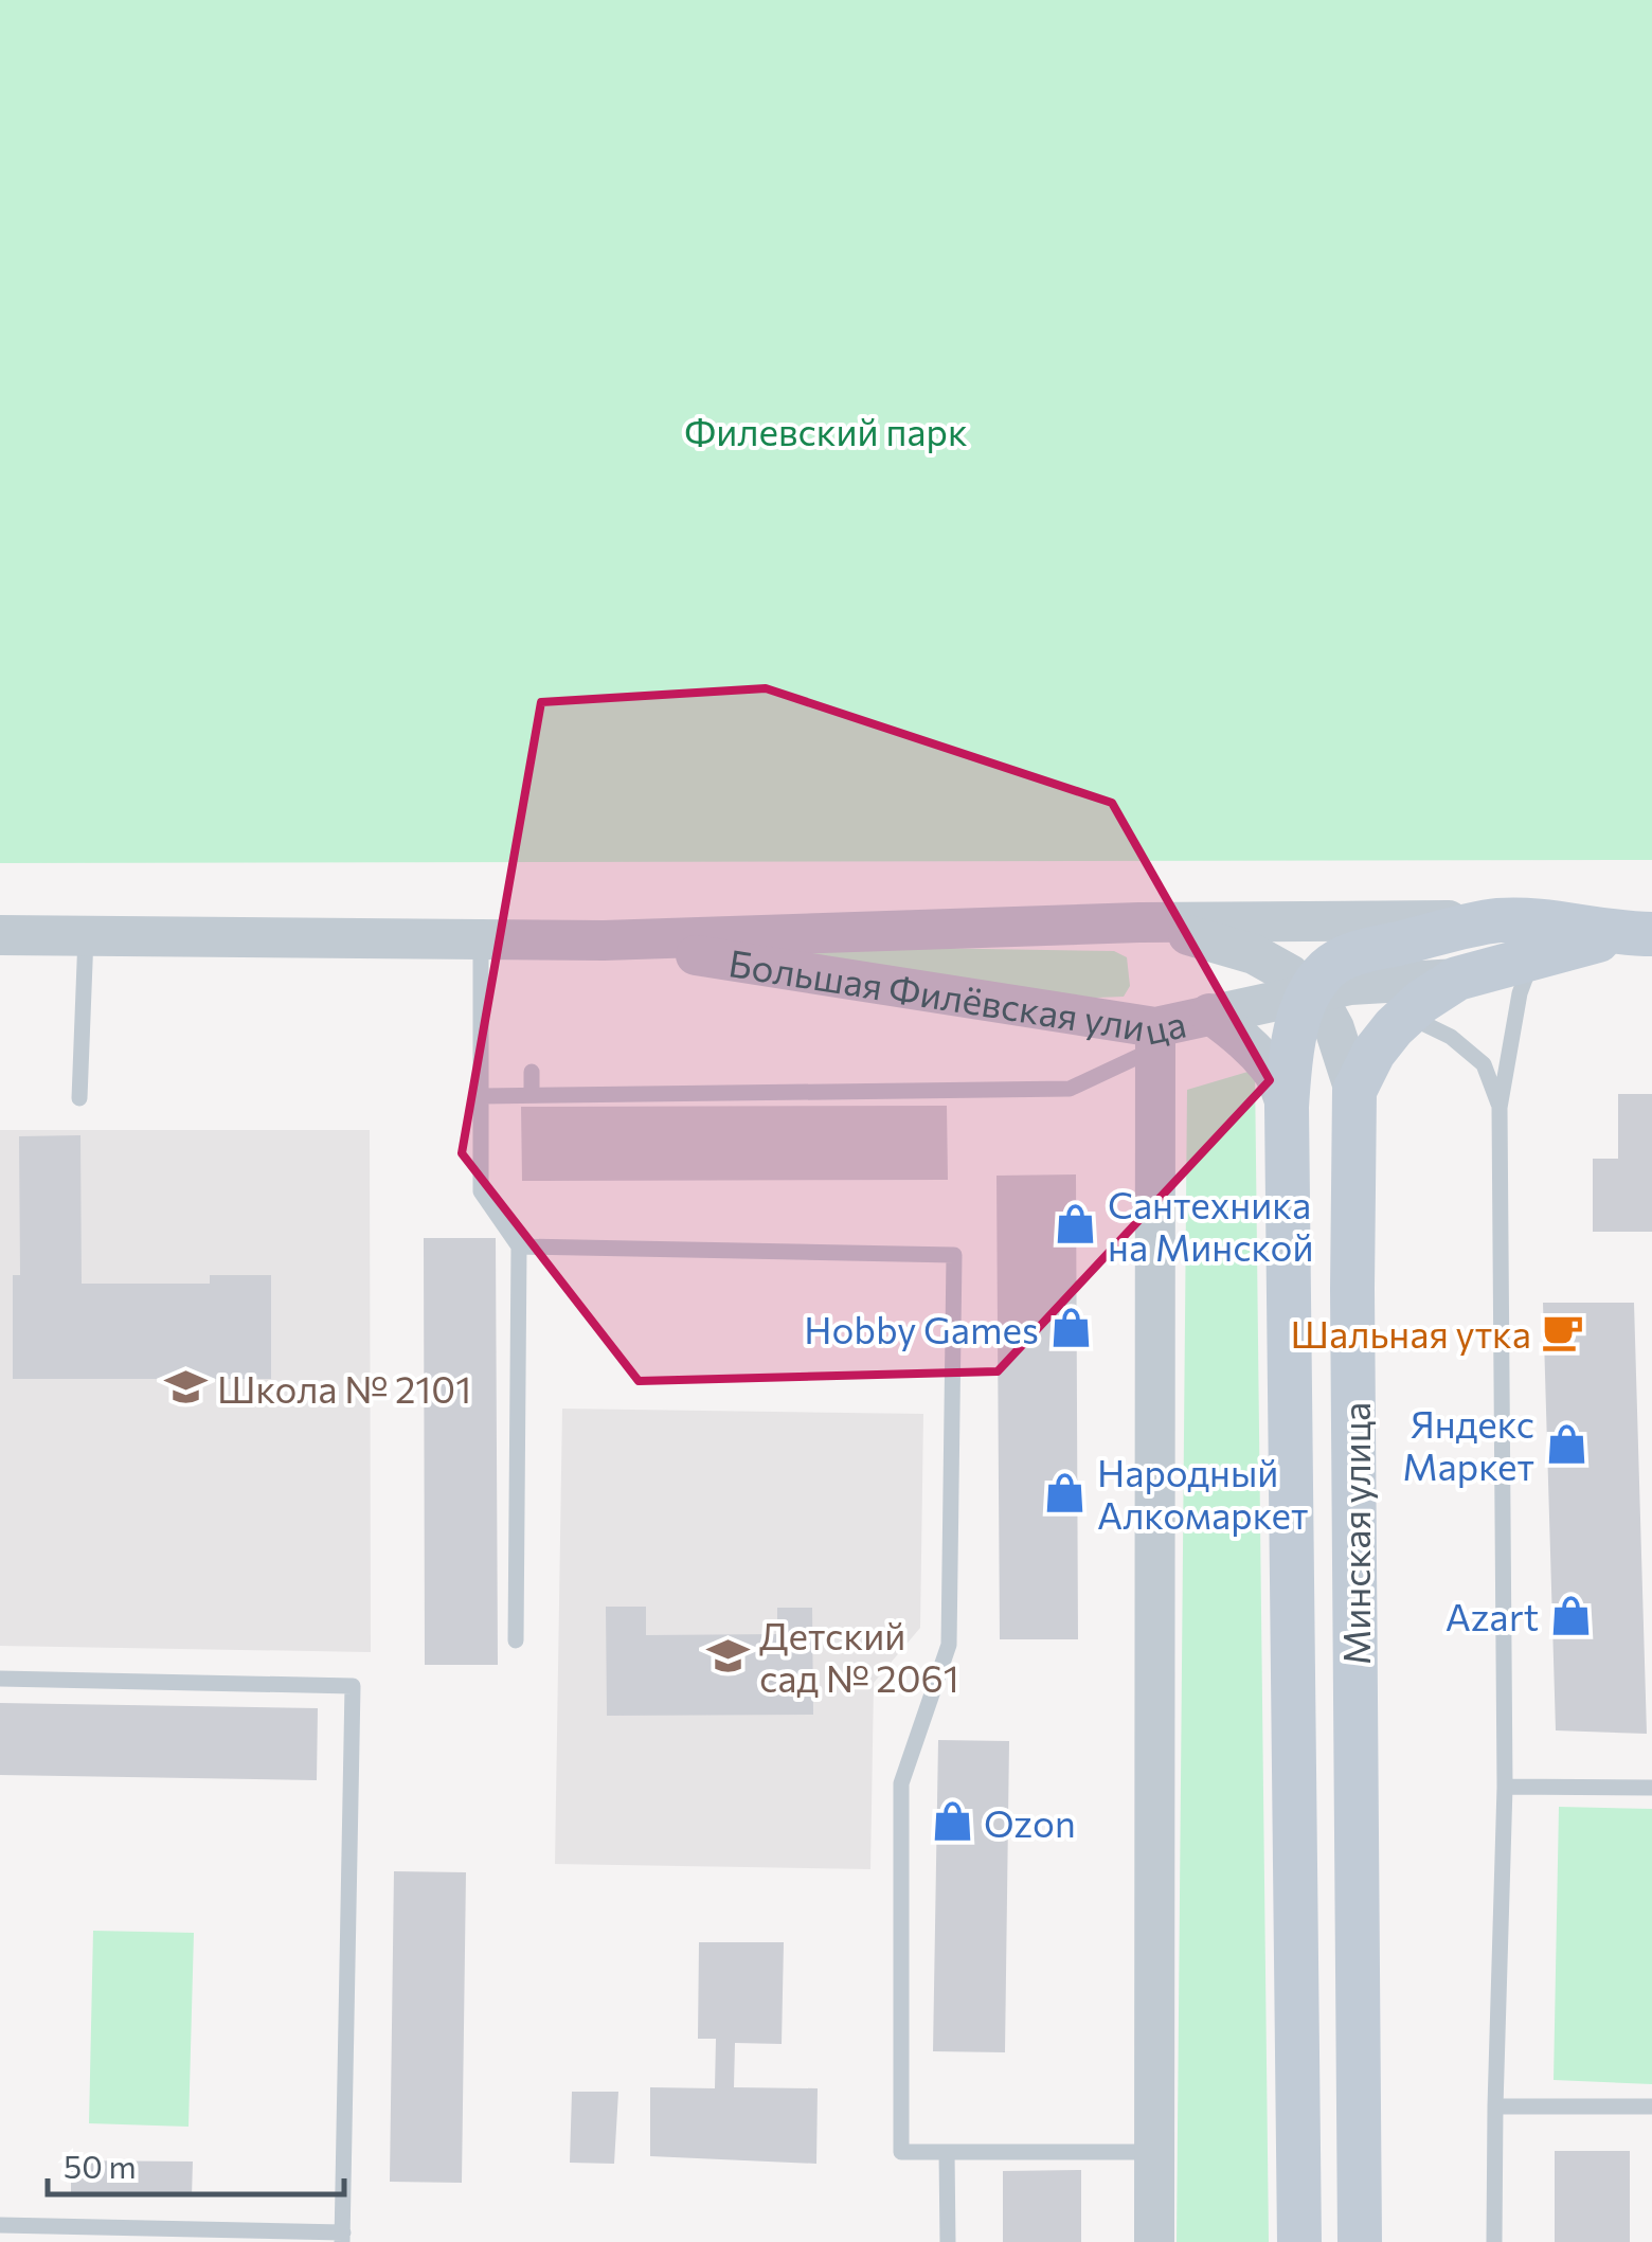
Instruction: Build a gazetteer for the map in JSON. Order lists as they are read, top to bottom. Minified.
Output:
{"streets":{"main road":["Большая Филёвская улица","Минская улица"]},"crossings":[["Большая Филёвская улица","Минская улица"]],"parks":["Филевский парк"],"places":{"shop":["Сантехника на Минской","Hobby Games","Яндекс Маркет","Народный Алкомаркет","Azart","Ozon"],"cafe":["Шальная утка"],"school or university":["Школа № 2101","Детский сад № 2061"]},"scale_bar":"50 m"}
